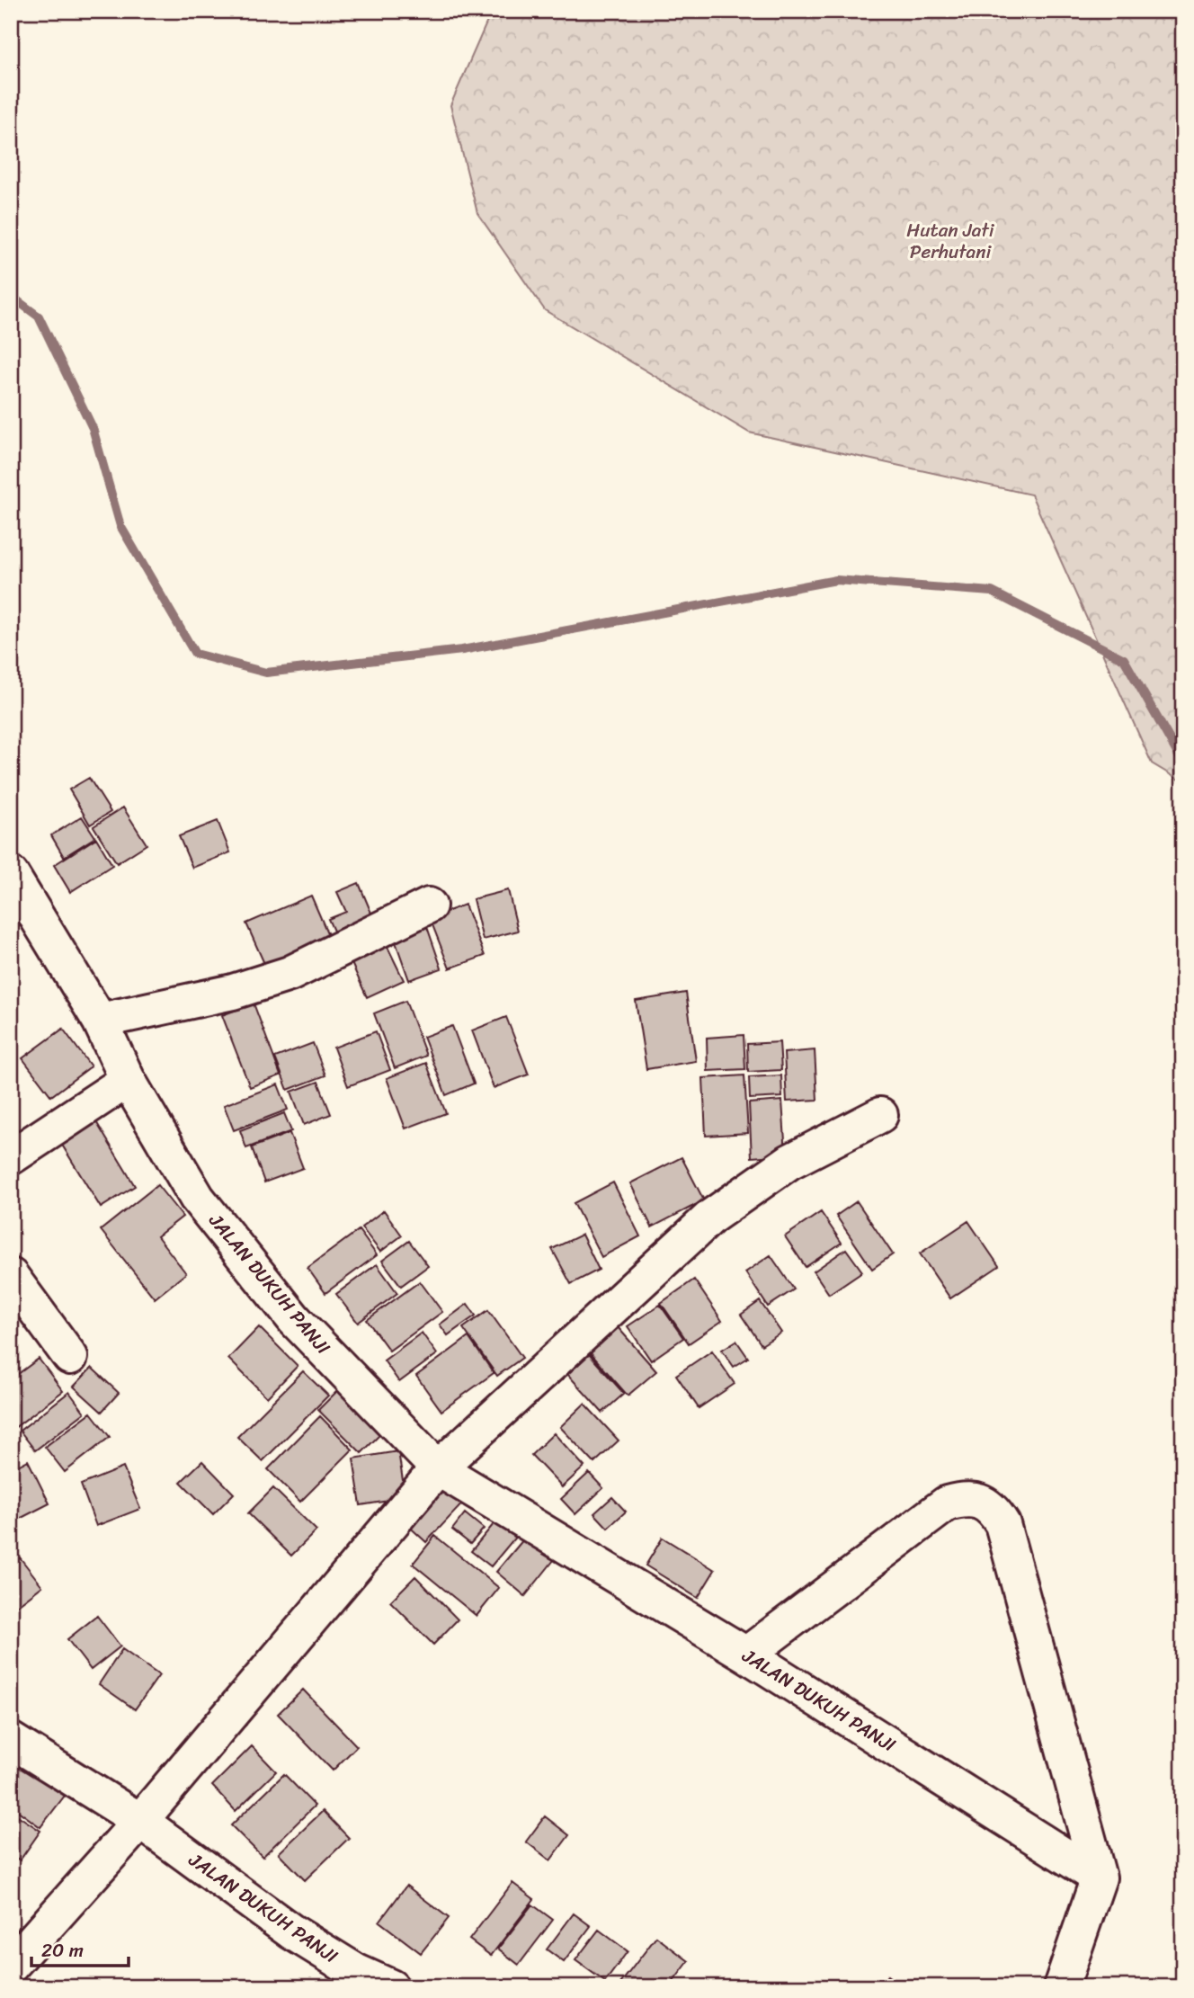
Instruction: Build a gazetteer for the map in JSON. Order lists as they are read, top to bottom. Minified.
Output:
{"streets":{"street":["JALAN DUKUH PANJI"]},"parks":["Hutan Jati Perhutani"],"scale_bar":"20 m"}
